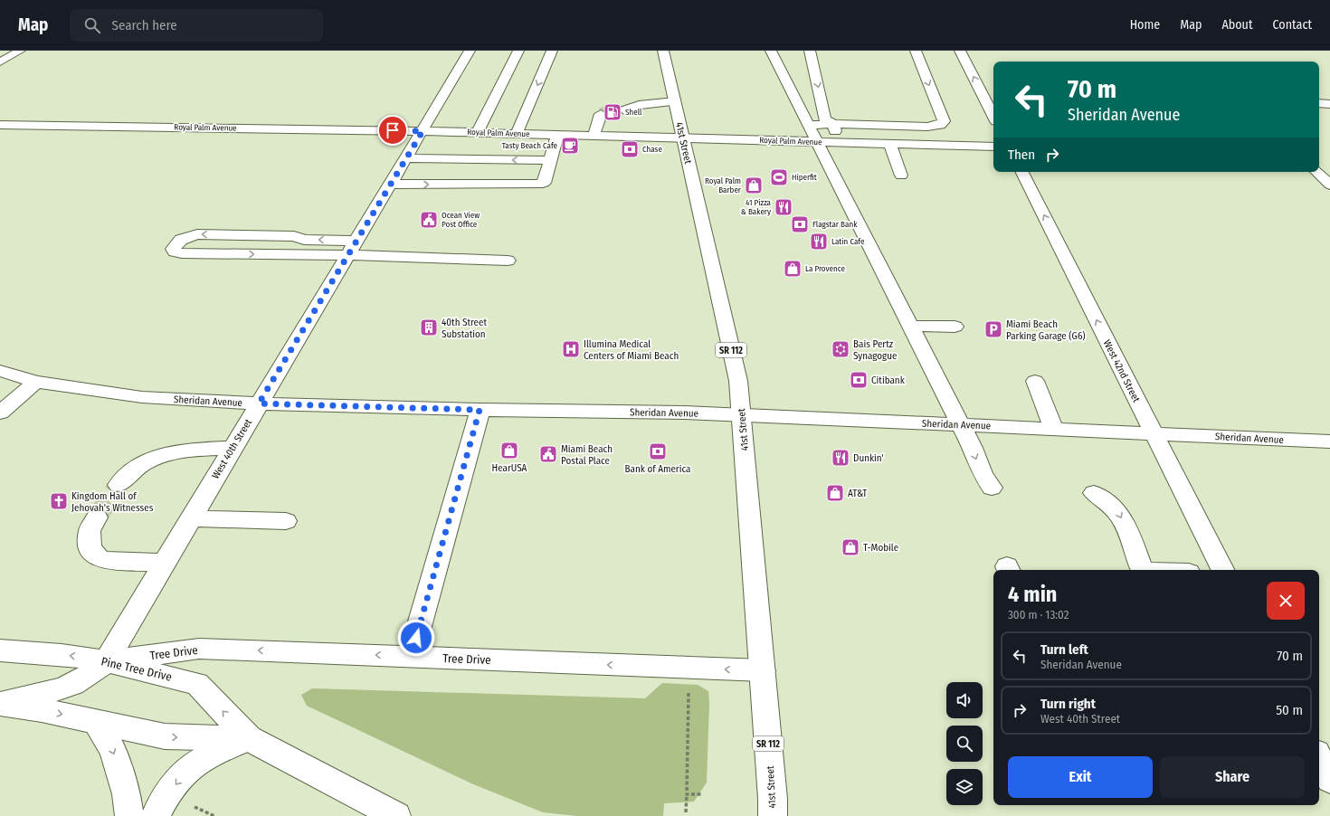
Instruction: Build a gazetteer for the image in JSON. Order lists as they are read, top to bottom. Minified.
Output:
{"streets":{"street":["Royal Palm Avenue","41st Street","SR 112","West 42nd Street","Sheridan Avenue","West 40th Street","Tree Drive","Pine Tree Drive"]},"crossings":[["Royal Palm Avenue","41st Street"],["Royal Palm Avenue","West 40th Street"],["41st Street","Sheridan Avenue"],["41st Street","Tree Drive"],["West 42nd Street","Sheridan Avenue"],["Sheridan Avenue","West 40th Street"],["West 40th Street","Tree Drive"],["West 40th Street","Pine Tree Drive"],["Tree Drive","Pine Tree Drive"]],"one_way":["Tree Drive"],"places":{"fuel station":["Shell"],"cafe":["Tasty Beach Cafe"],"bank":["Chase","Flagstar Bank","Citibank","Bank of America"],"sports":["Hiperfit"],"shop":["Royal Palm Barber","La Provence","HearUSA","AT&T","T-Mobile"],"restaurant":["41 Pizza & Bakery","Latin Cafe","Dunkin'"],"public building":["Ocean View Post Office","Miami Beach Postal Place"],"building":["40th Street Substation"],"parking":["Miami Beach Parking Garage (G6)"],"hospital":["Illumina Medical Centers of Miami Beach"],"synagogue":["Bais Pertz Synagogue"],"church":["Kingdom Hall of Jehovah's Witnesses"]},"page":{"header":"Map","search":"Search here","nav":["Home","Map","About","Contact"],"turn":["70 m","Sheridan Avenue"],"then":"Then","heading":["4 min","300 m · 13:02"],"list":[{"name":"Turn left","note":"Sheridan Avenue","value":"70 m"},{"name":"Turn right","note":"West 40th Street","value":"50 m"}],"buttons":["Exit","Share"]}}
